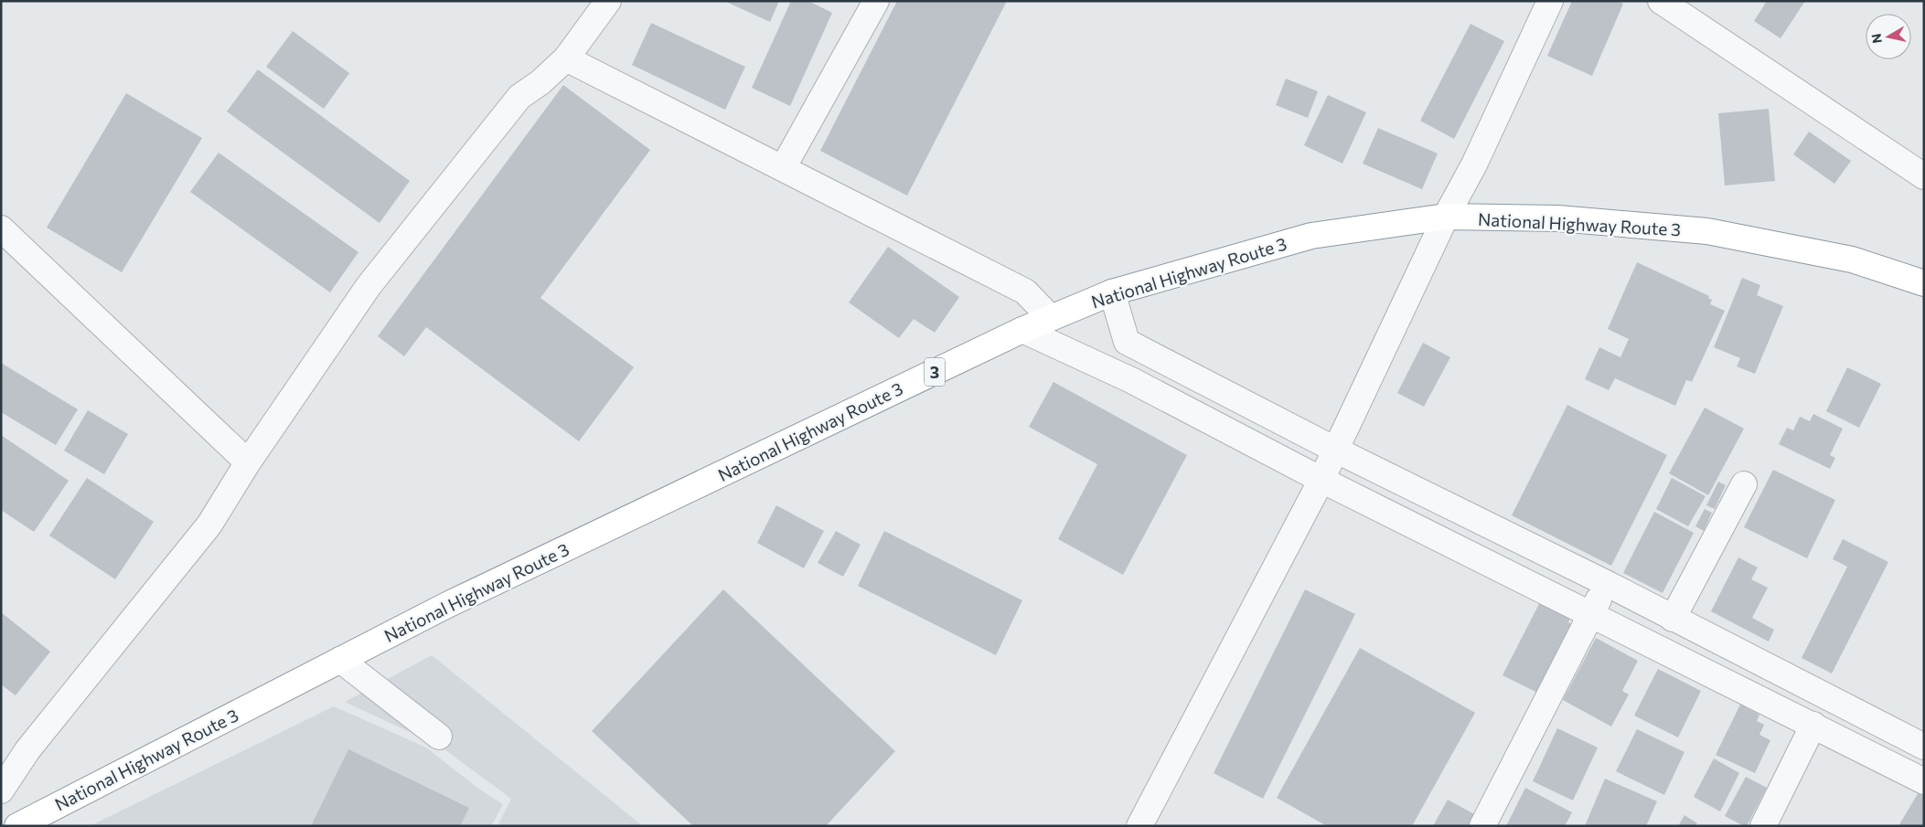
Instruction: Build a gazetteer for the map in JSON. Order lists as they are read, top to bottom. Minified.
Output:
{"streets":{"highway":["National Highway Route 3","3"]},"north":"left"}
